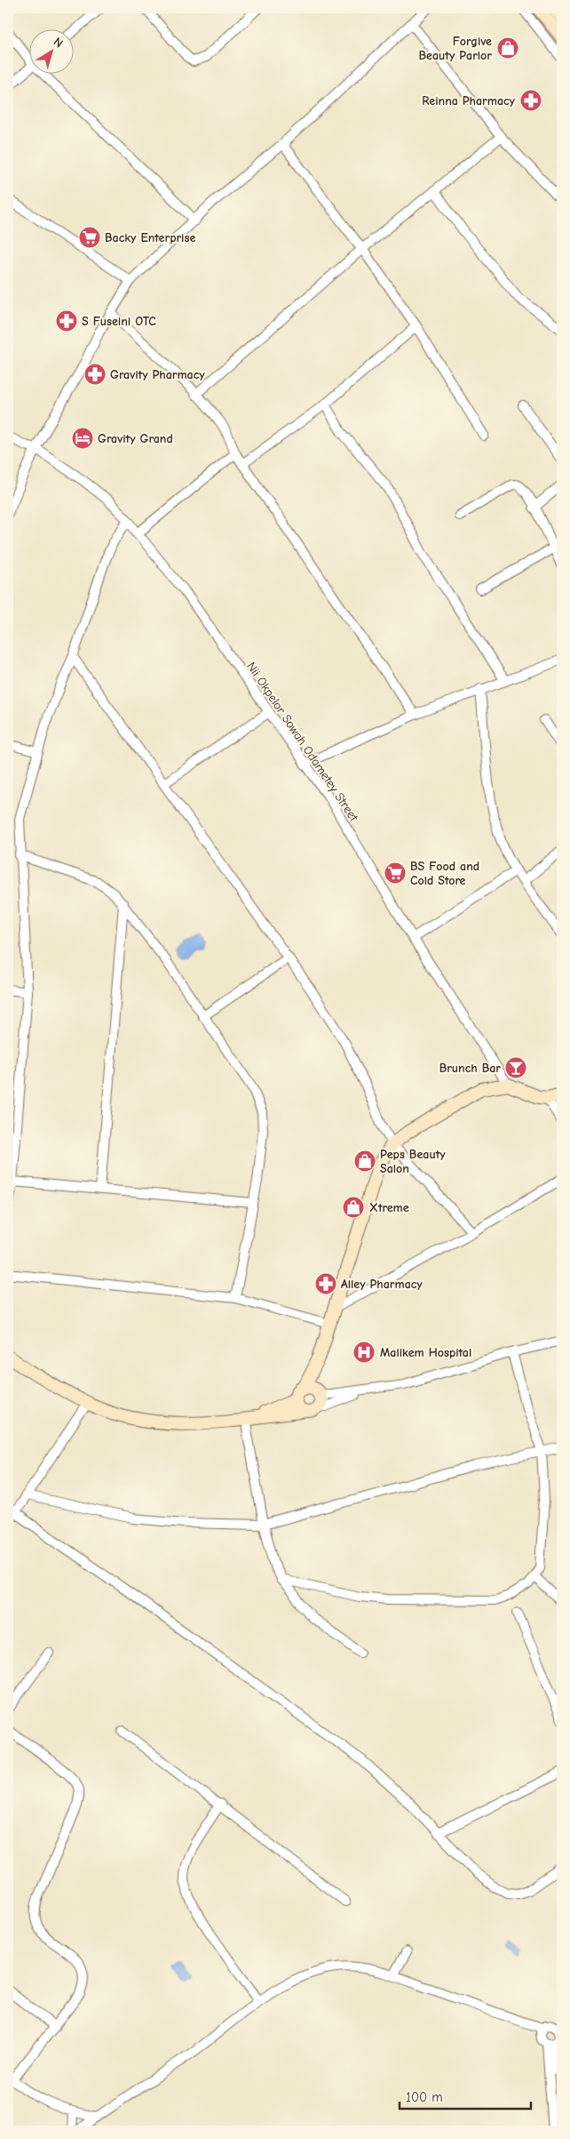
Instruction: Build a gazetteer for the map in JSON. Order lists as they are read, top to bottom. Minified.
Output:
{"streets":{"street":["Nii Okpelor Sowah Odametey Street"]},"places":{"shop":["Forgive Beauty Parlor","Peps Beauty Salon","Xtreme"],"pharmacy":["Reinna Pharmacy","S Fuseini OTC","Gravity Pharmacy","Alley Pharmacy"],"supermarket":["Backy Enterprise","BS Food and Cold Store"],"hotel":["Gravity Grand"],"bar":["Brunch Bar"],"hospital":["Malikem Hospital"]},"scale_bar":"100 m","north":"top right"}
